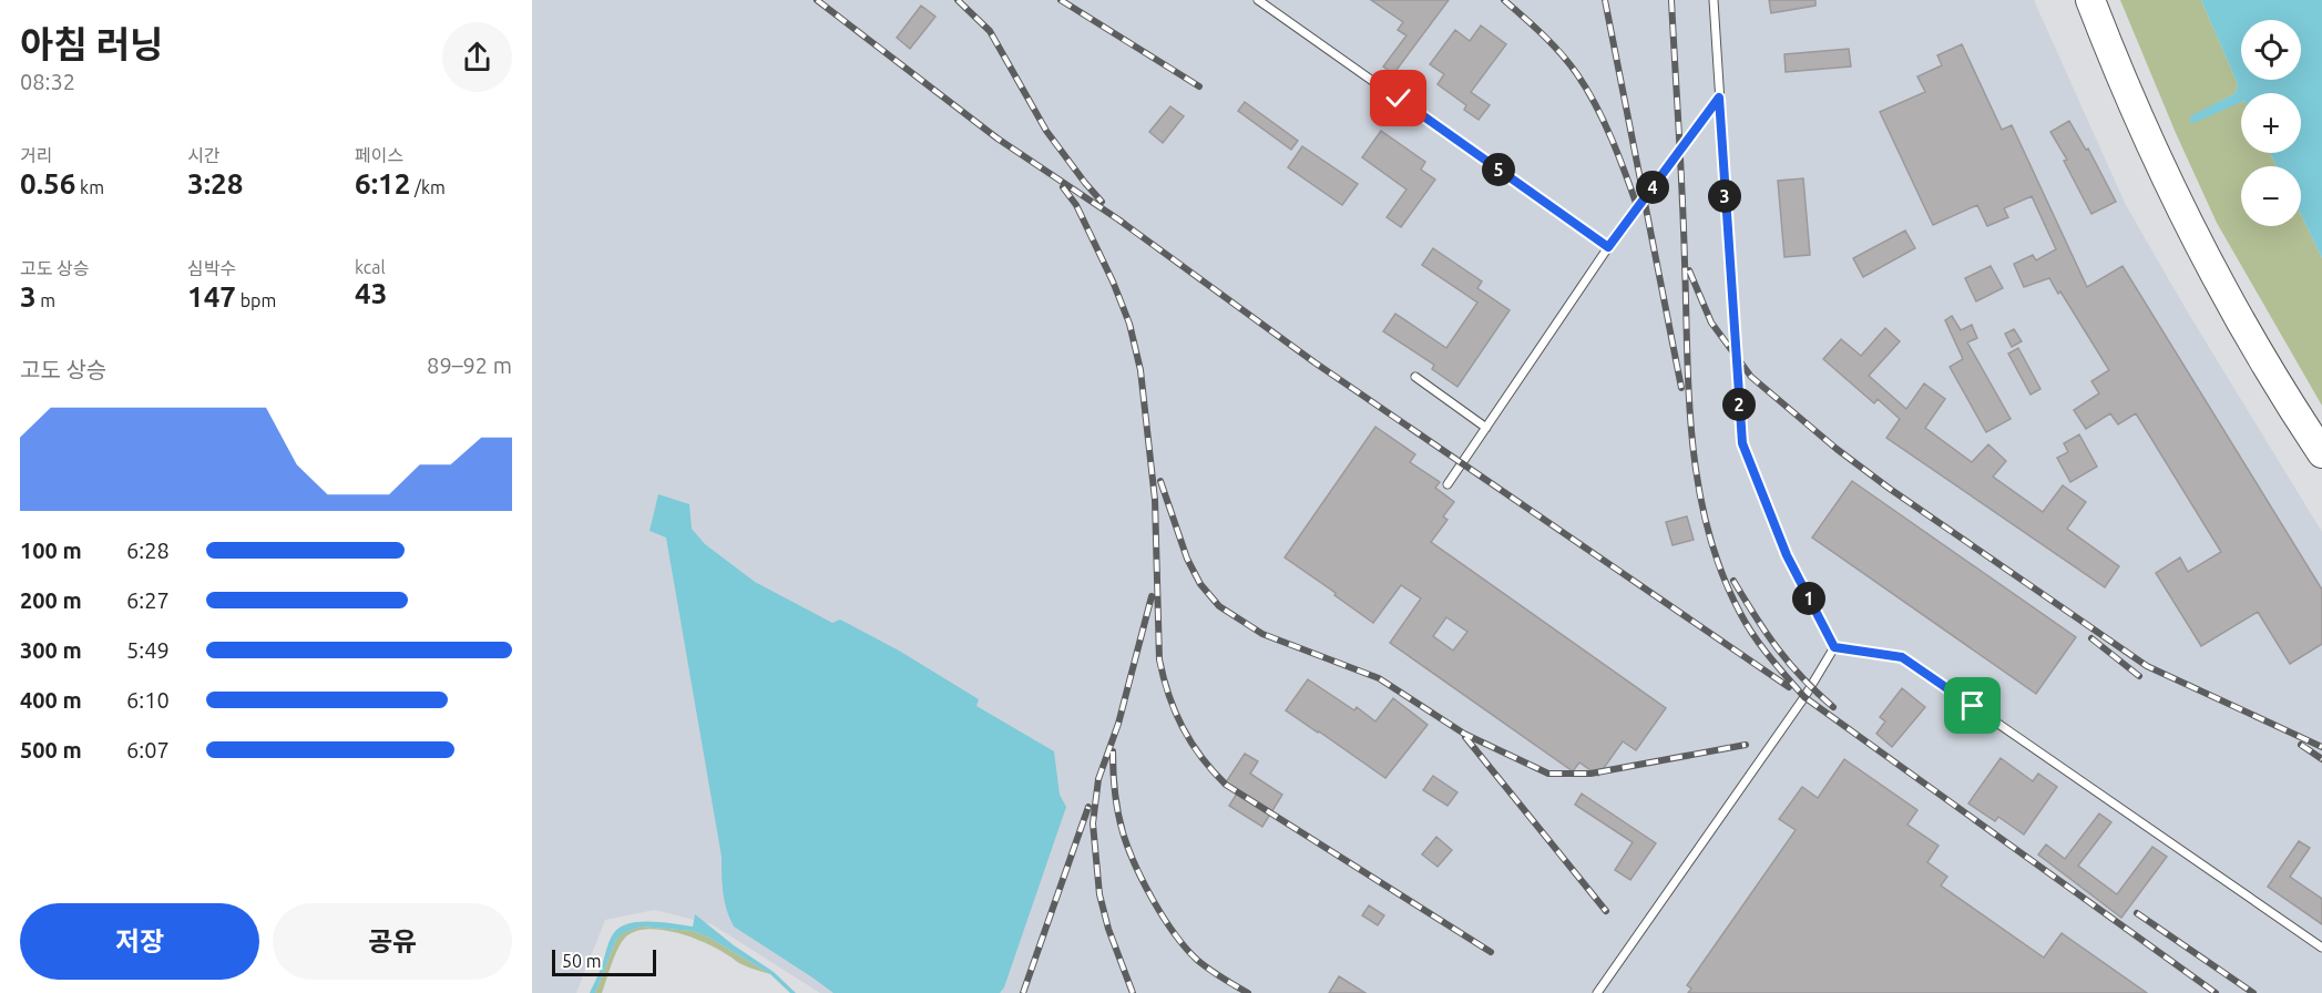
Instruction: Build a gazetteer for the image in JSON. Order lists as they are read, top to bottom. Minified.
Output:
{"scale_bar":"50 m","page":{"heading":["아침 러닝","08:32"],"map_buttons":["+","−"],"stats":[["거리","0.56 km"],["시간","3:28"],["페이스","6:12 /km"],["고도 상승","3 m"],["심박수","147 bpm"],["kcal","43"]],"pins":["5","4","3","2","1"],"chart":["고도 상승","89–92 m"],"list":[{"name":"100 m","note":"6:28"},{"name":"200 m","note":"6:27"},{"name":"300 m","note":"5:49"},{"name":"400 m","note":"6:10"},{"name":"500 m","note":"6:07"}],"buttons":["저장","공유"],"scale":"50 m"}}
